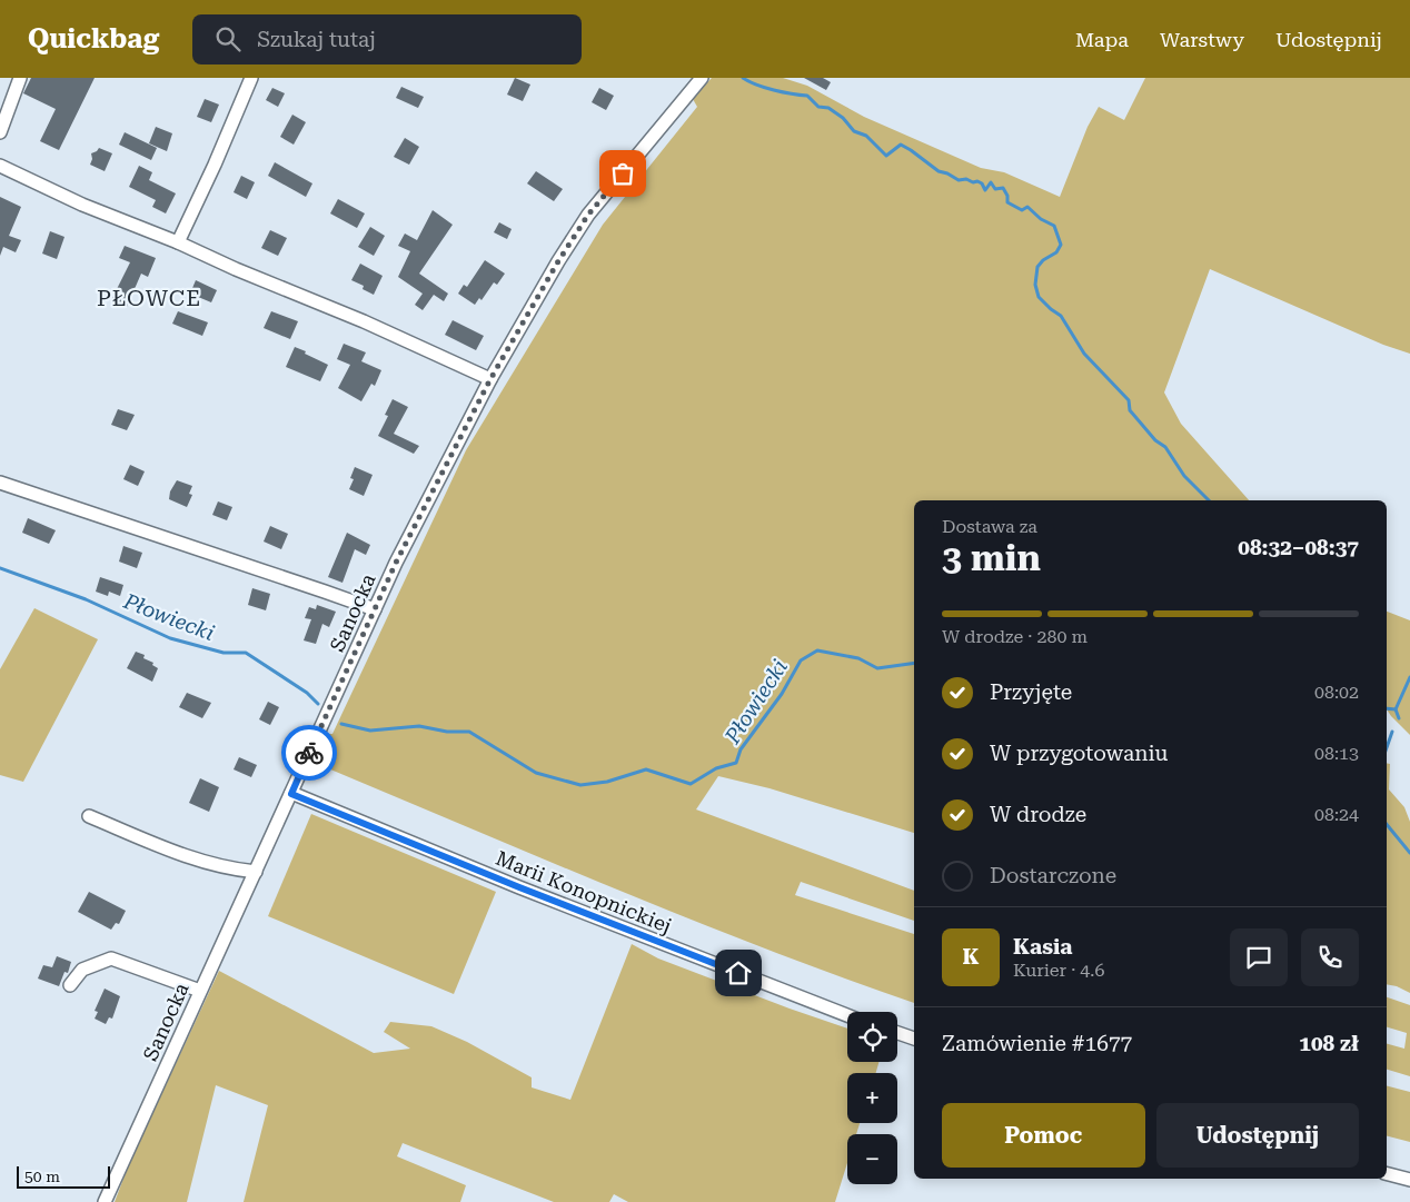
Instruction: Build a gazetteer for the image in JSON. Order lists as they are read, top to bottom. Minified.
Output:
{"streets":{"street":["Sanocka","Marii Konopnickiej"]},"crossings":[["Sanocka","Marii Konopnickiej"]],"districts":["PŁOWCE"],"water":["Płowiecki"],"scale_bar":"50 m","page":{"header":"Quickbag","search":"Szukaj tutaj","nav":["Mapa","Warstwy","Udostępnij"],"heading":["3 min","Dostawa za","08:32–08:37"],"panel":["Kasia","Kurier · 4.6","Zamówienie #1677","108 zł"],"bar":"W drodze · 280 m","list":[["Przyjęte","08:02"],["W przygotowaniu","08:13"],["W drodze","08:24"],"Dostarczone"],"round":"K","map_buttons":["+","−"],"buttons":["Pomoc","Udostępnij"],"scale":"50 m"}}
